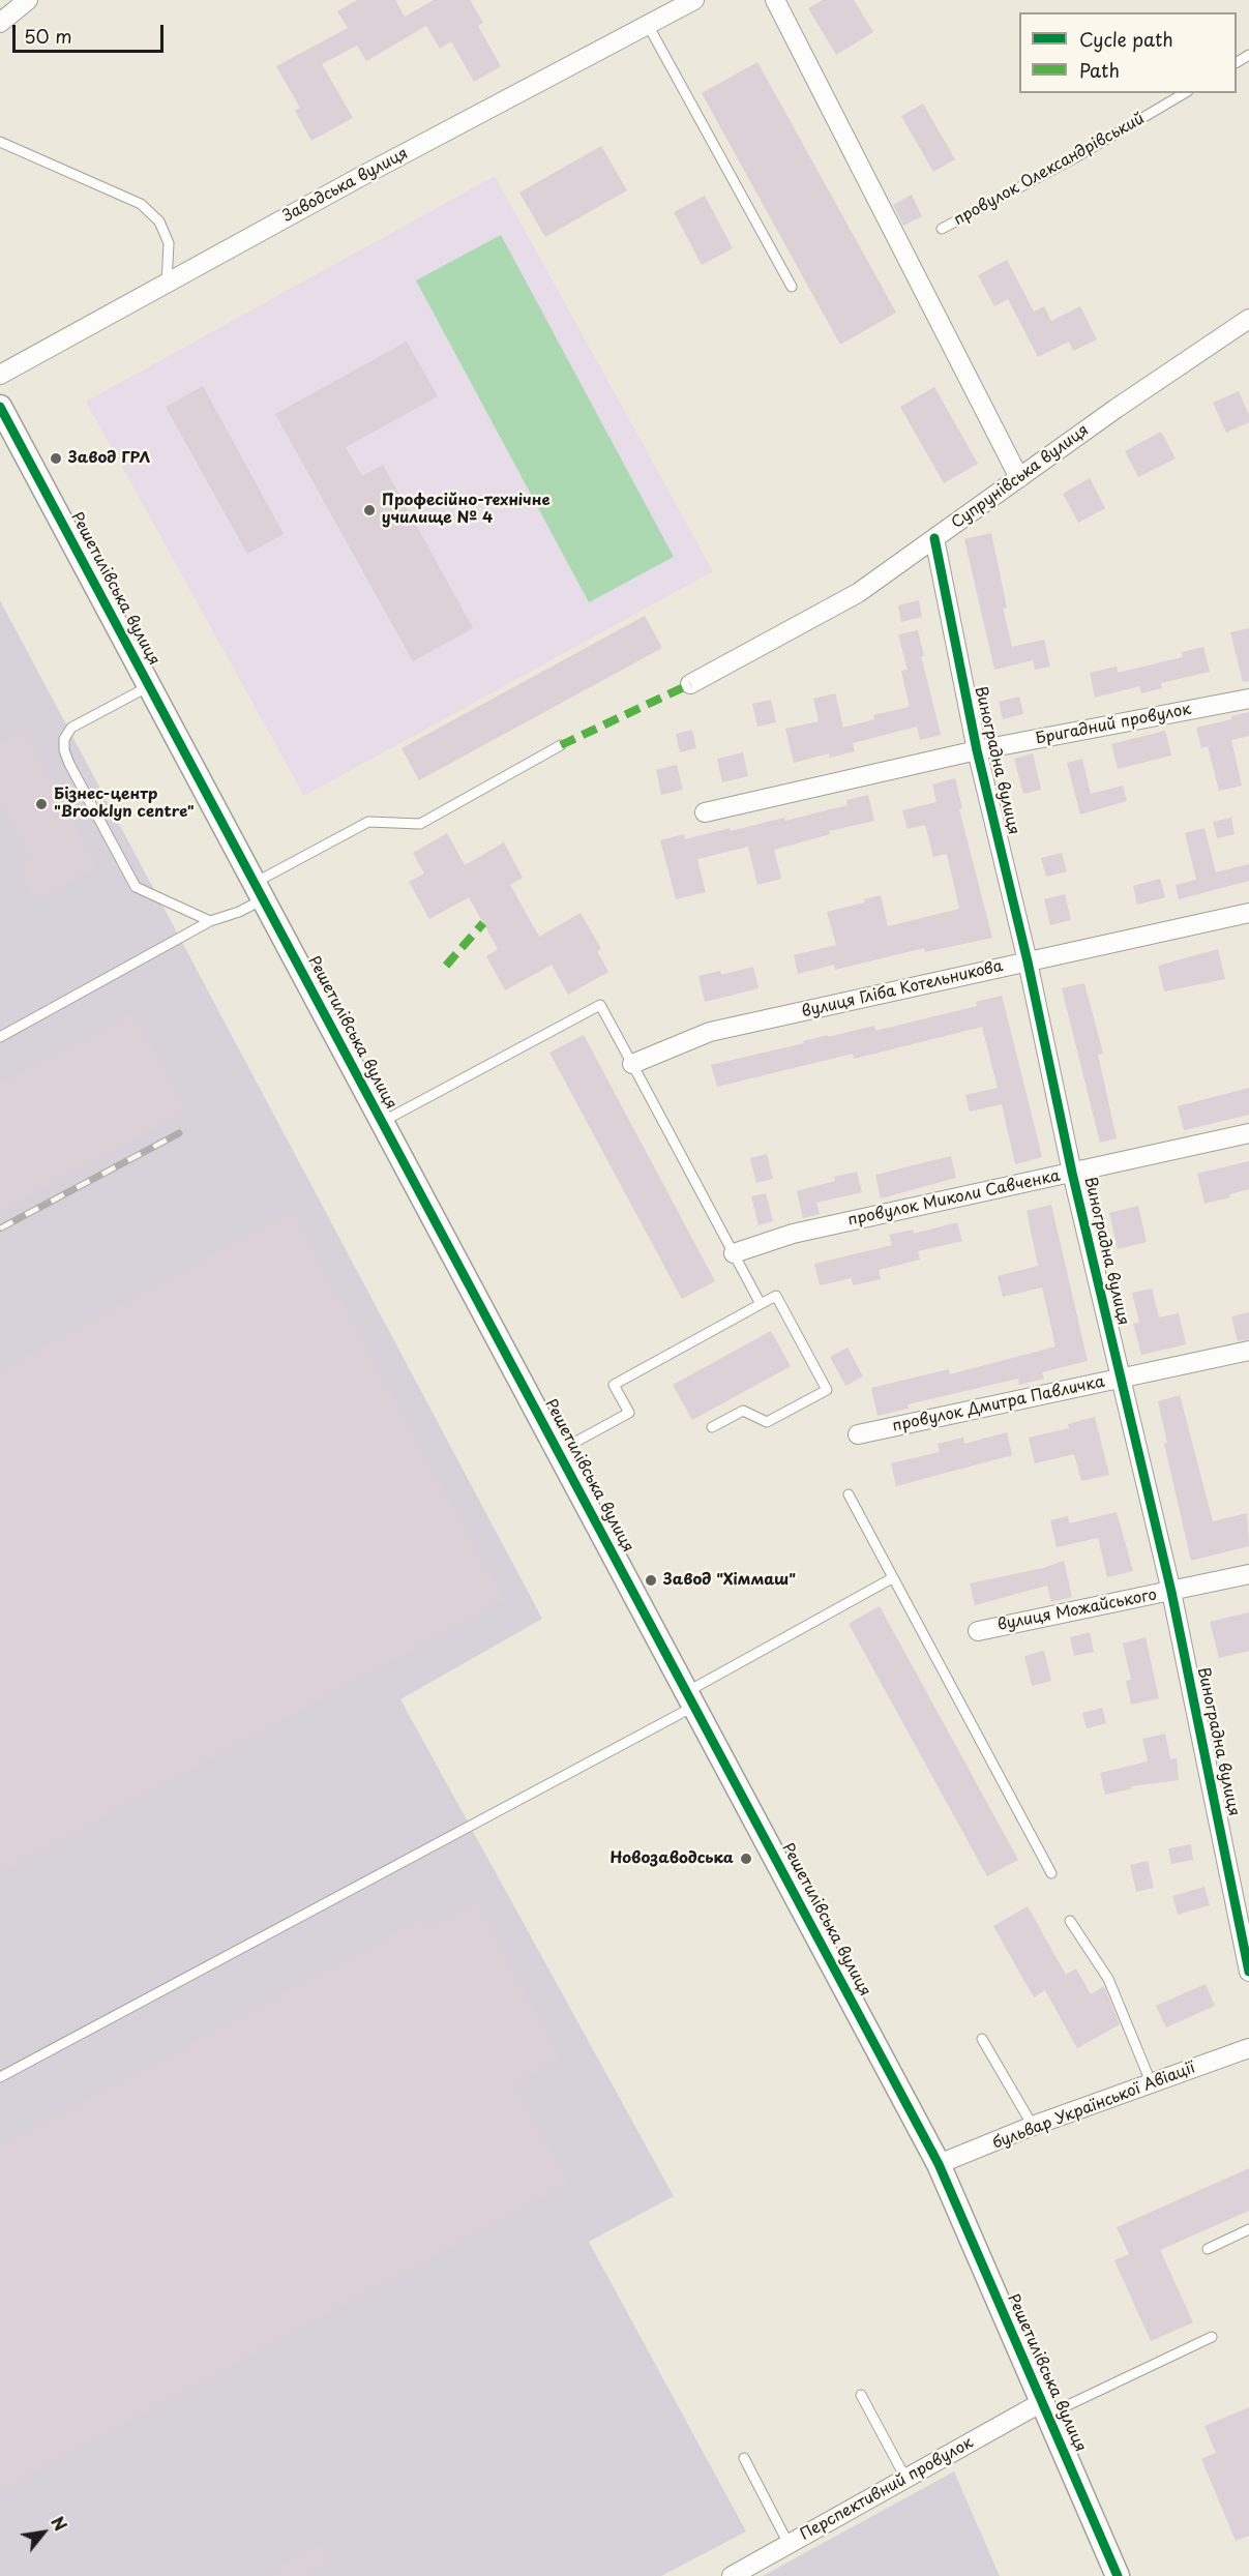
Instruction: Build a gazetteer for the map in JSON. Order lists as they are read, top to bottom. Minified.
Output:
{"streets":{"street":["Заводська вулиця","Супрунівська вулиця","Решетилівська вулиця","Бригадний провулок","Виноградна вулиця","вулиця Гліба Котельникова","провулок Миколи Савченка","провулок Дмитра Павличка","вулиця Можайського","бульвар Української Авіації","Перспективний провулок"],"lane":["провулок Олександрівський"]},"crossings":[["Супрунівська вулиця","Виноградна вулиця"],["Решетилівська вулиця","бульвар Української Авіації"],["Решетилівська вулиця","Перспективний провулок"],["Бригадний провулок","Виноградна вулиця"],["Виноградна вулиця","вулиця Гліба Котельникова"],["Виноградна вулиця","провулок Миколи Савченка"],["Виноградна вулиця","провулок Дмитра Павличка"],["Виноградна вулиця","вулиця Можайського"]],"places":["Завод ГРЛ","Професійно-технічне училище № 4","Бізнес-центр \"Brooklyn centre\"","Завод \"Хіммаш\"","Новозаводська"],"legend":["Cycle path","Path"],"scale_bar":"50 m","north":"top right"}
